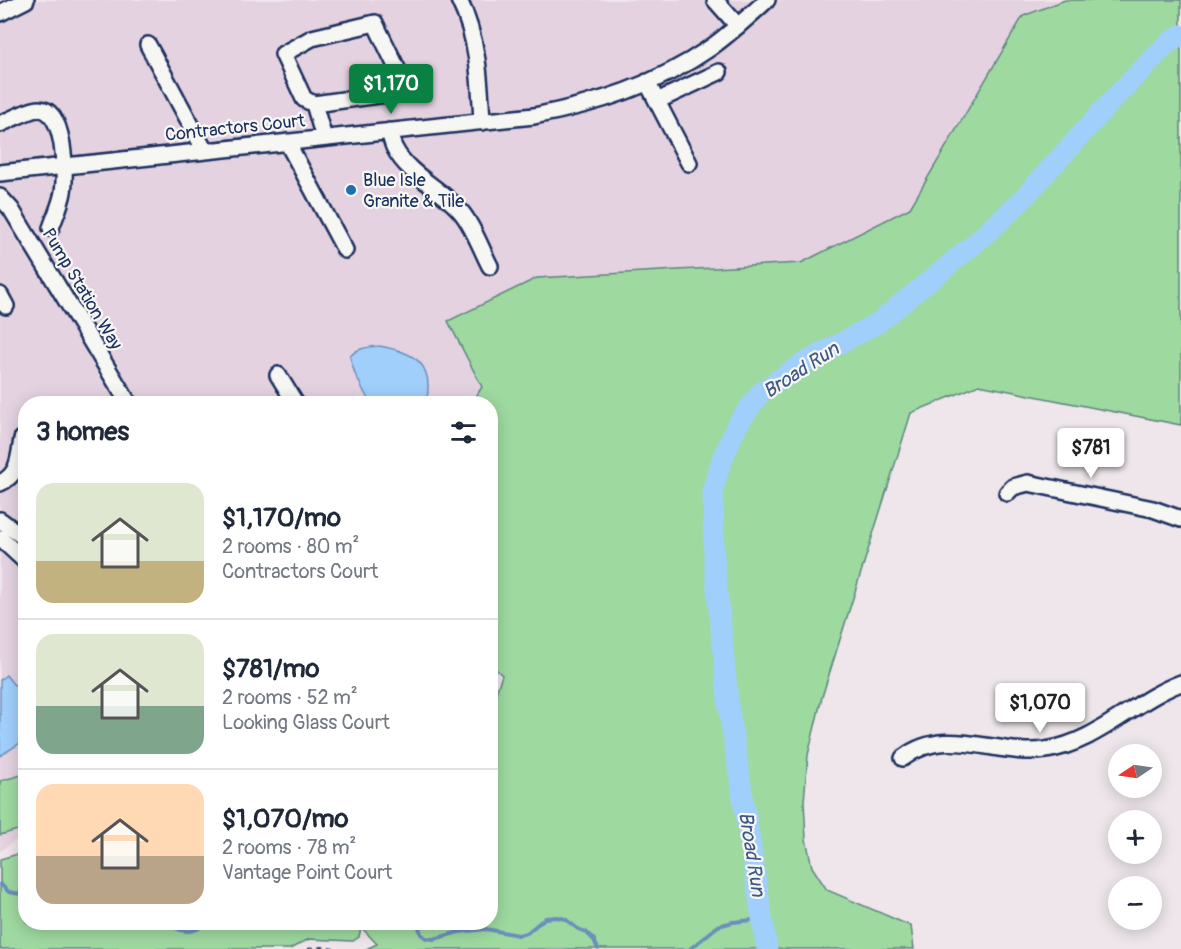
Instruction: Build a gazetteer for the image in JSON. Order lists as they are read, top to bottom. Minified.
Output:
{"streets":{"street":["Contractors Court","Pump Station Way"]},"water":["Broad Run"],"places":["Blue Isle Granite & Tile"],"north":"left","page":{"price":["$1,170","$781","$1,070"],"heading":"3 homes","list":[{"name":"$1,170/mo","note":"2 rooms · 80 m² · Contractors Court"},{"name":"$781/mo","note":"2 rooms · 52 m² · Looking Glass Court"},{"name":"$1,070/mo","note":"2 rooms · 78 m² · Vantage Point Court"}],"map_buttons":["+","−"]}}
